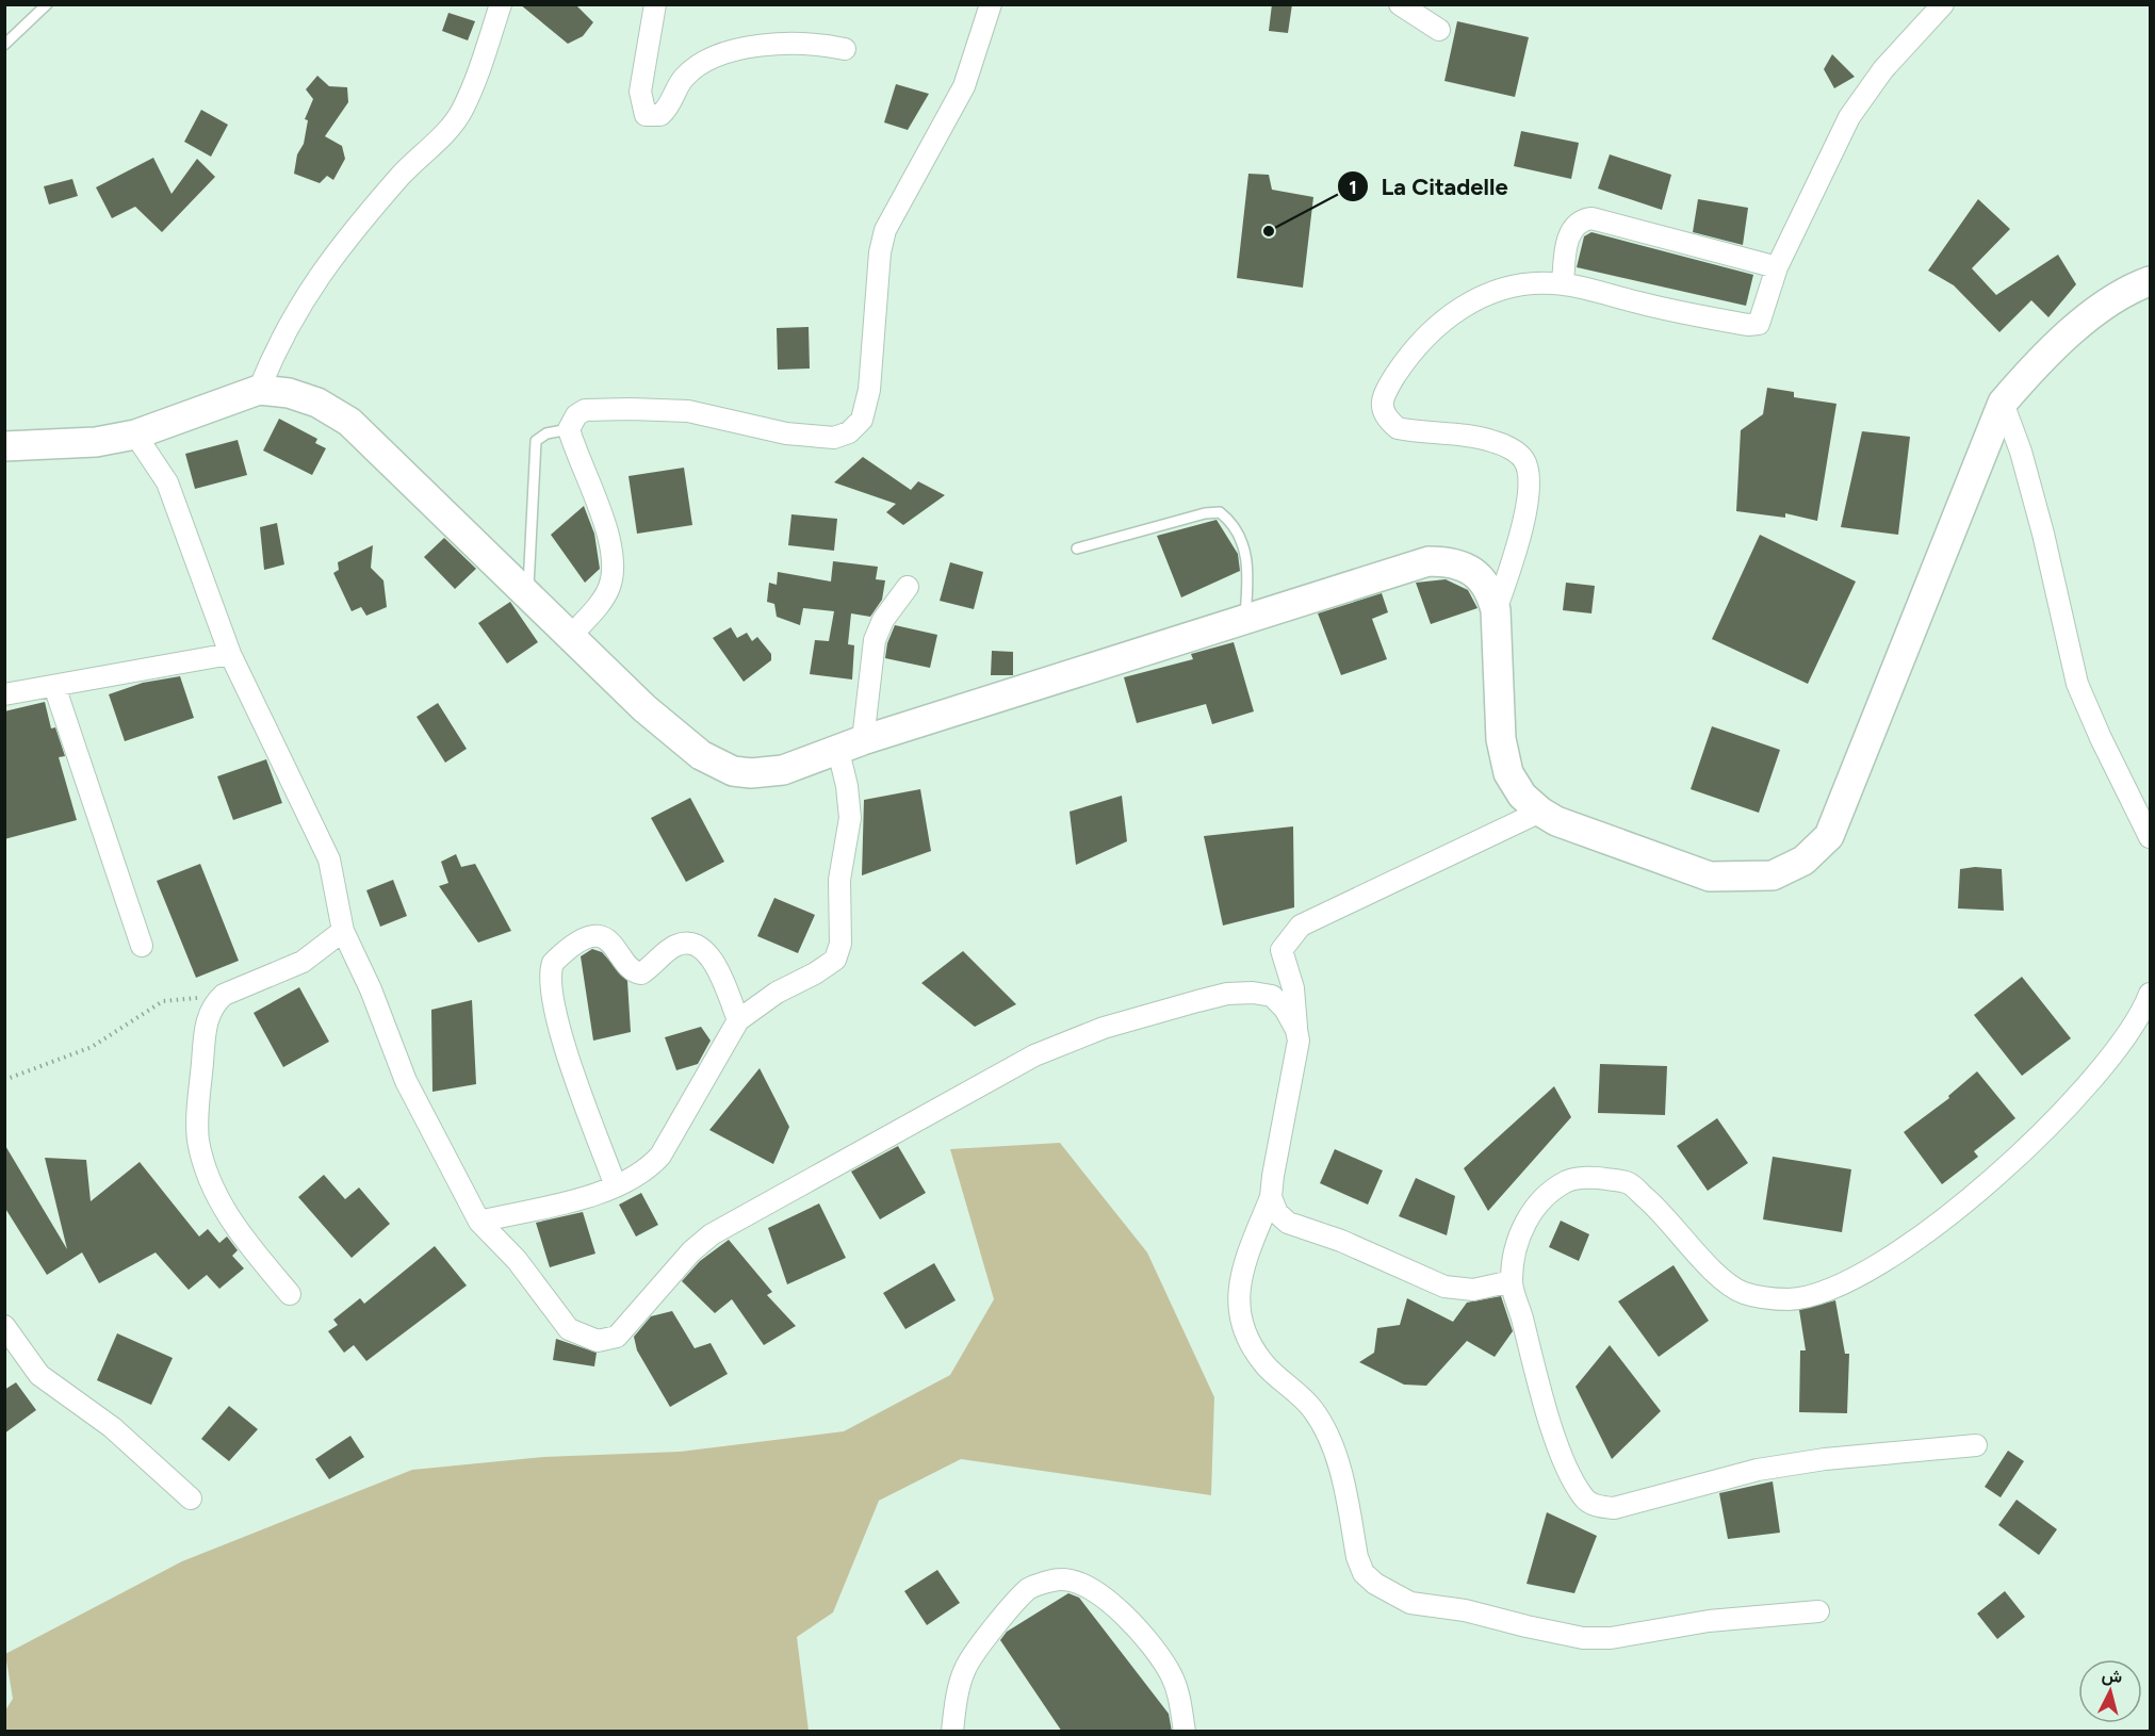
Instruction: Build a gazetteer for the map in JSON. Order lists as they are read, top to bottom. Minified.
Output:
{"places":["La Citadelle"],"north":"top"}
